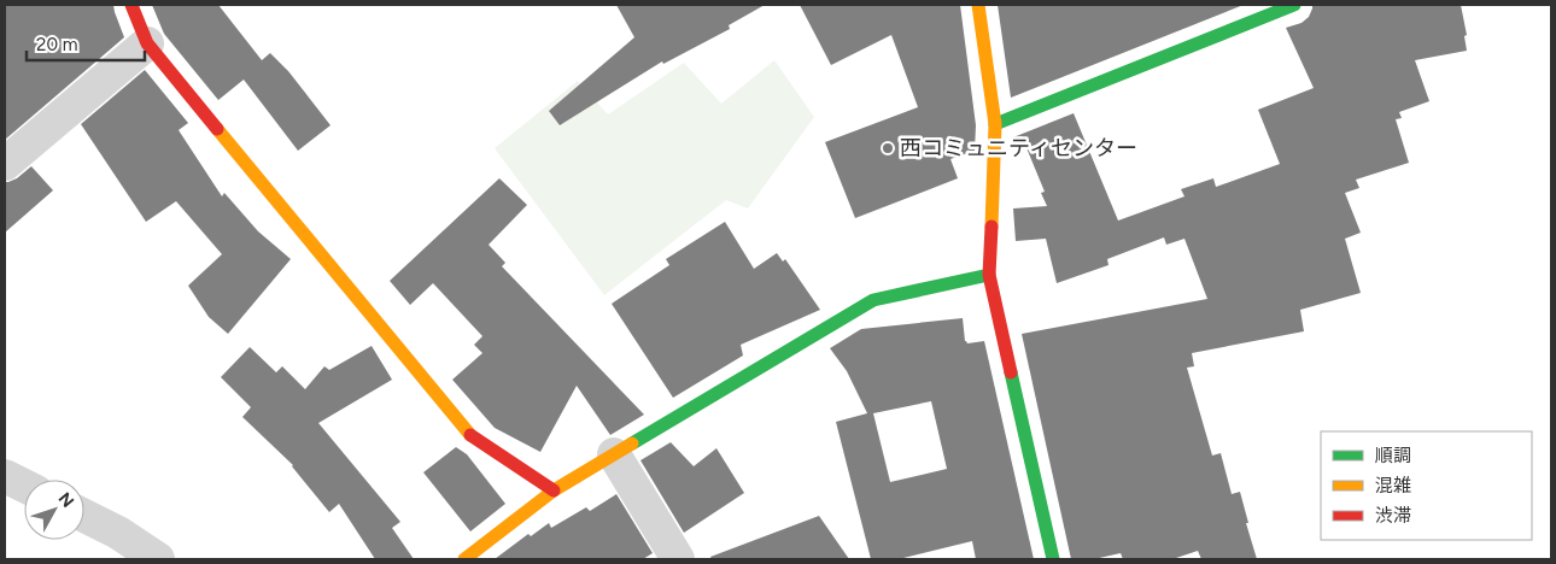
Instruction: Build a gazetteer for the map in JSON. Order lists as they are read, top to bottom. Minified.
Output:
{"places":["西コミュニティセンター"],"legend":["順調","混雑","渋滞"],"scale_bar":"20 m","north":"top right"}
